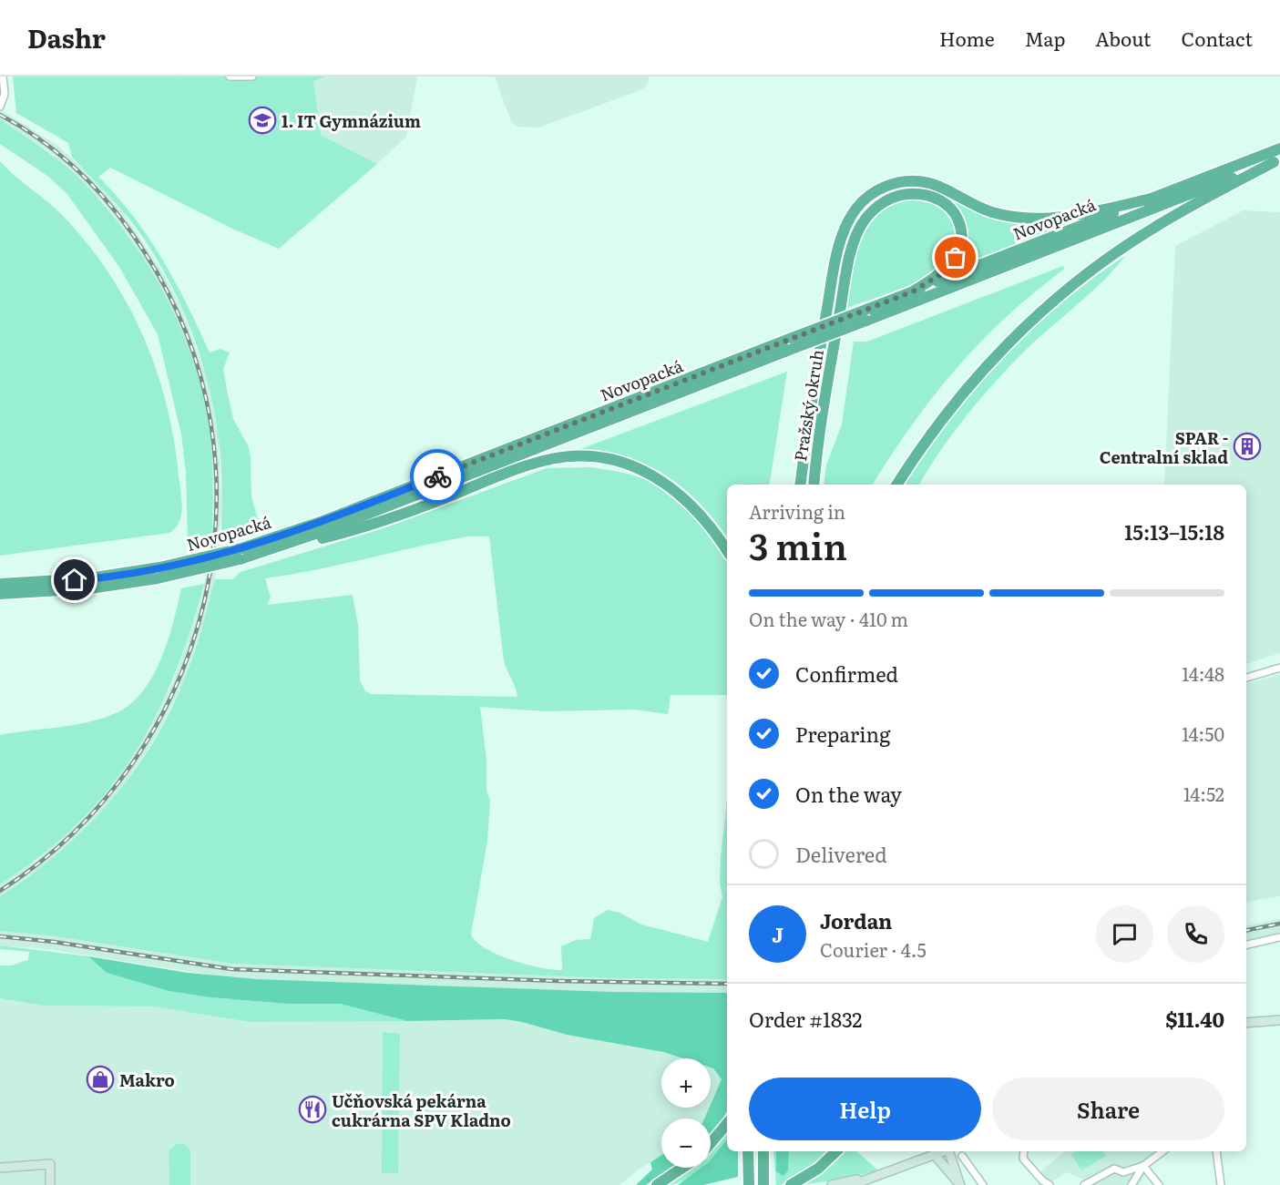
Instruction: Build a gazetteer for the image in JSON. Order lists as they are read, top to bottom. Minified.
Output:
{"streets":{"highway":["Novopacká","Pražský okruh"]},"crossings":[["Novopacká","Pražský okruh"]],"places":{"school or university":["1. IT Gymnázium"],"building":["SPAR - Centralní sklad"],"shop":["Makro"],"restaurant":["Učňovská pekárna cukrárna SPV Kladno"]},"page":{"header":"Dashr","nav":["Home","Map","About","Contact"],"heading":["3 min","Arriving in","15:13–15:18"],"panel":["Jordan","Courier · 4.5","Order #1832","$11.40"],"bar":"On the way · 410 m","list":[["Confirmed","14:48"],["Preparing","14:50"],["On the way","14:52"],"Delivered"],"round":"J","map_buttons":["+","−"],"buttons":["Help","Share"]}}
